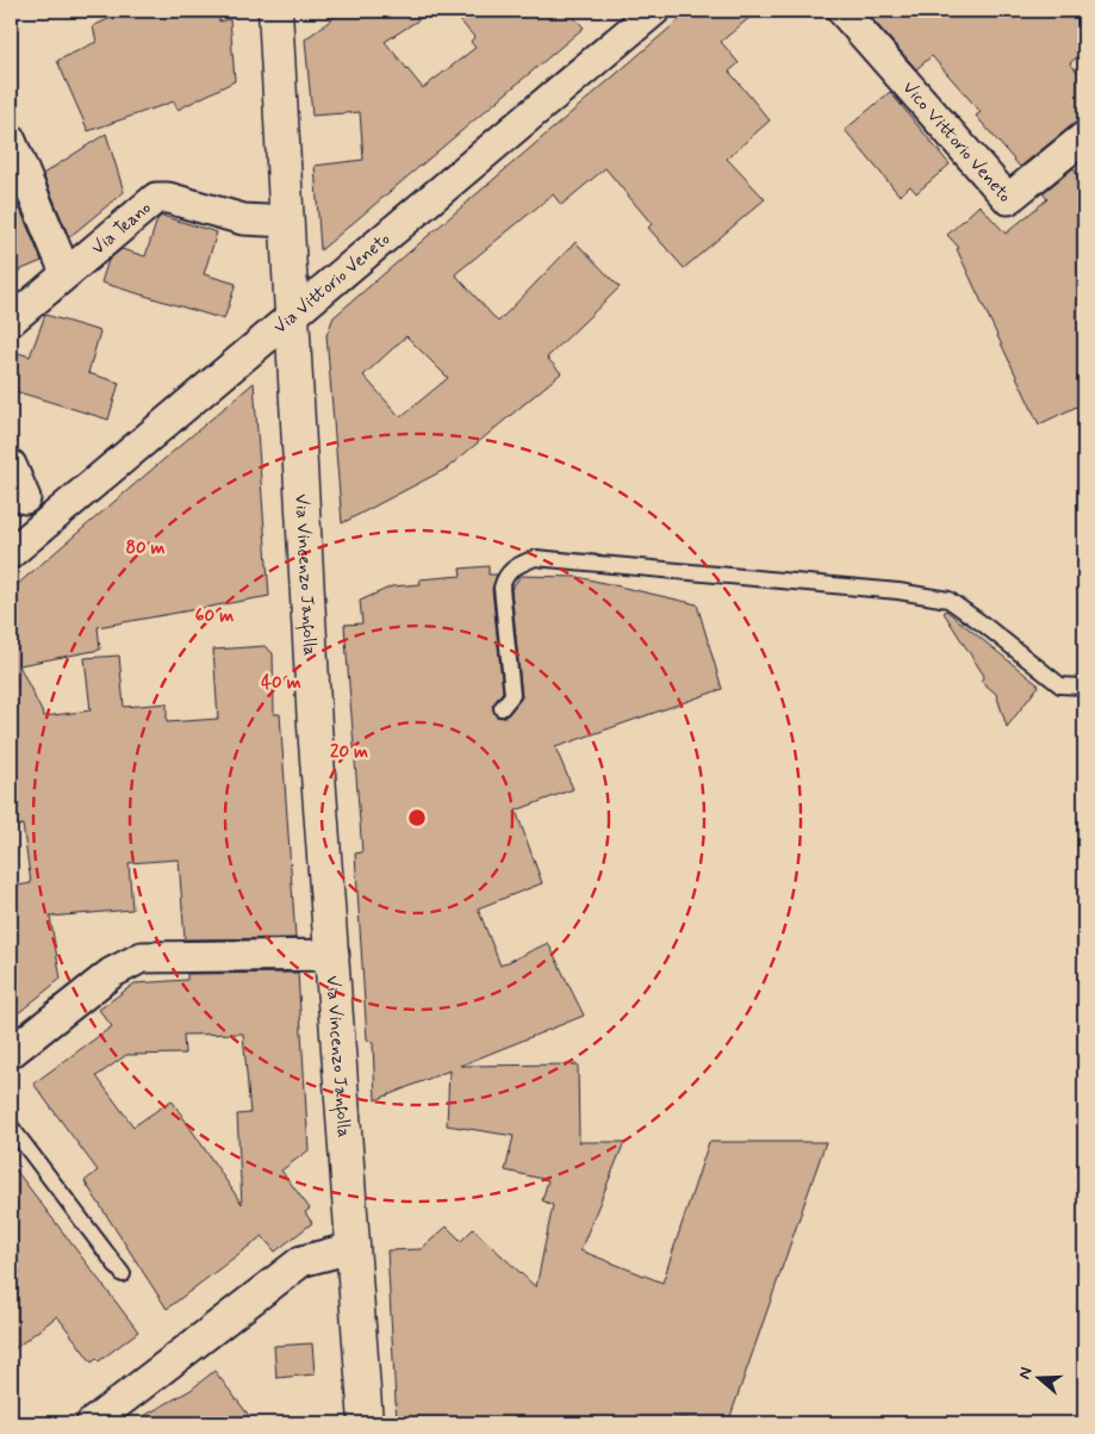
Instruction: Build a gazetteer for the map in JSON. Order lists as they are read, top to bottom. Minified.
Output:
{"streets":{"main road":["Via Vincenzo Janfolla"],"street":["Vico Vittorio Veneto","Via Teano","Via Vittorio Veneto"]},"crossings":[["Via Teano","Via Vincenzo Janfolla"],["Via Vittorio Veneto","Via Vincenzo Janfolla"]],"north":"left","rings":["80 m","60 m","40 m","20 m"]}
